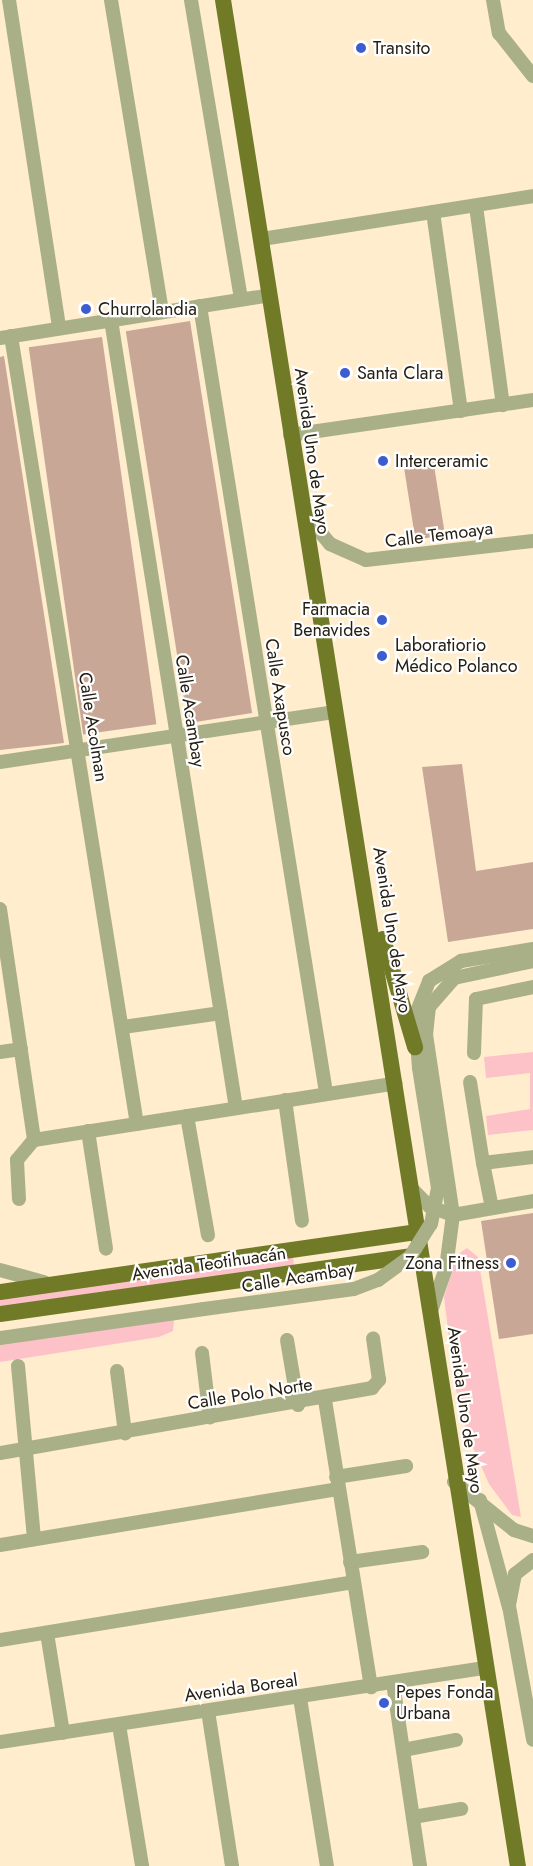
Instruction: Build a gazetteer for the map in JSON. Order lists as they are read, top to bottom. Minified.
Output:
{"streets":{"main road":["Avenida Uno de Mayo","Avenida Teotihuacán"],"street":["Calle Temoaya","Calle Axapusco","Calle Acambay","Calle Acolman","Calle Polo Norte","Avenida Boreal"]},"crossings":[["Avenida Uno de Mayo","Calle Temoaya"],["Avenida Uno de Mayo","Avenida Teotihuacán"],["Avenida Uno de Mayo","Avenida Boreal"],["Calle Polo Norte","Avenida Boreal"]],"places":["Transito","Churrolandia","Santa Clara","Interceramic","Farmacia Benavides","Laboratiorio Médico Polanco","Zona Fitness","Pepes Fonda Urbana"]}
